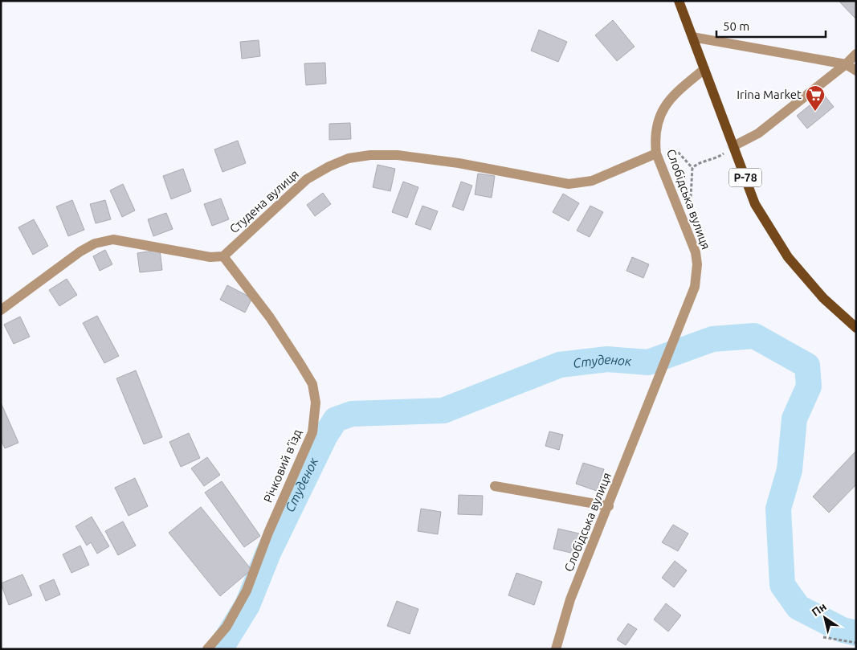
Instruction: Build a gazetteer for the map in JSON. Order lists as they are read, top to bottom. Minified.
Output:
{"streets":{"main road":["Р-78"],"street":["Слобідська вулиця","Студена вулиця","Річковий в’їзд"]},"crossings":[["Р-78","Слобідська вулиця"],["Слобідська вулиця","Студена вулиця"],["Студена вулиця","Річковий в’їзд"]],"water":["Студенок"],"places":{"supermarket":["Irina Market"]},"scale_bar":"50 m","north":"top left"}
